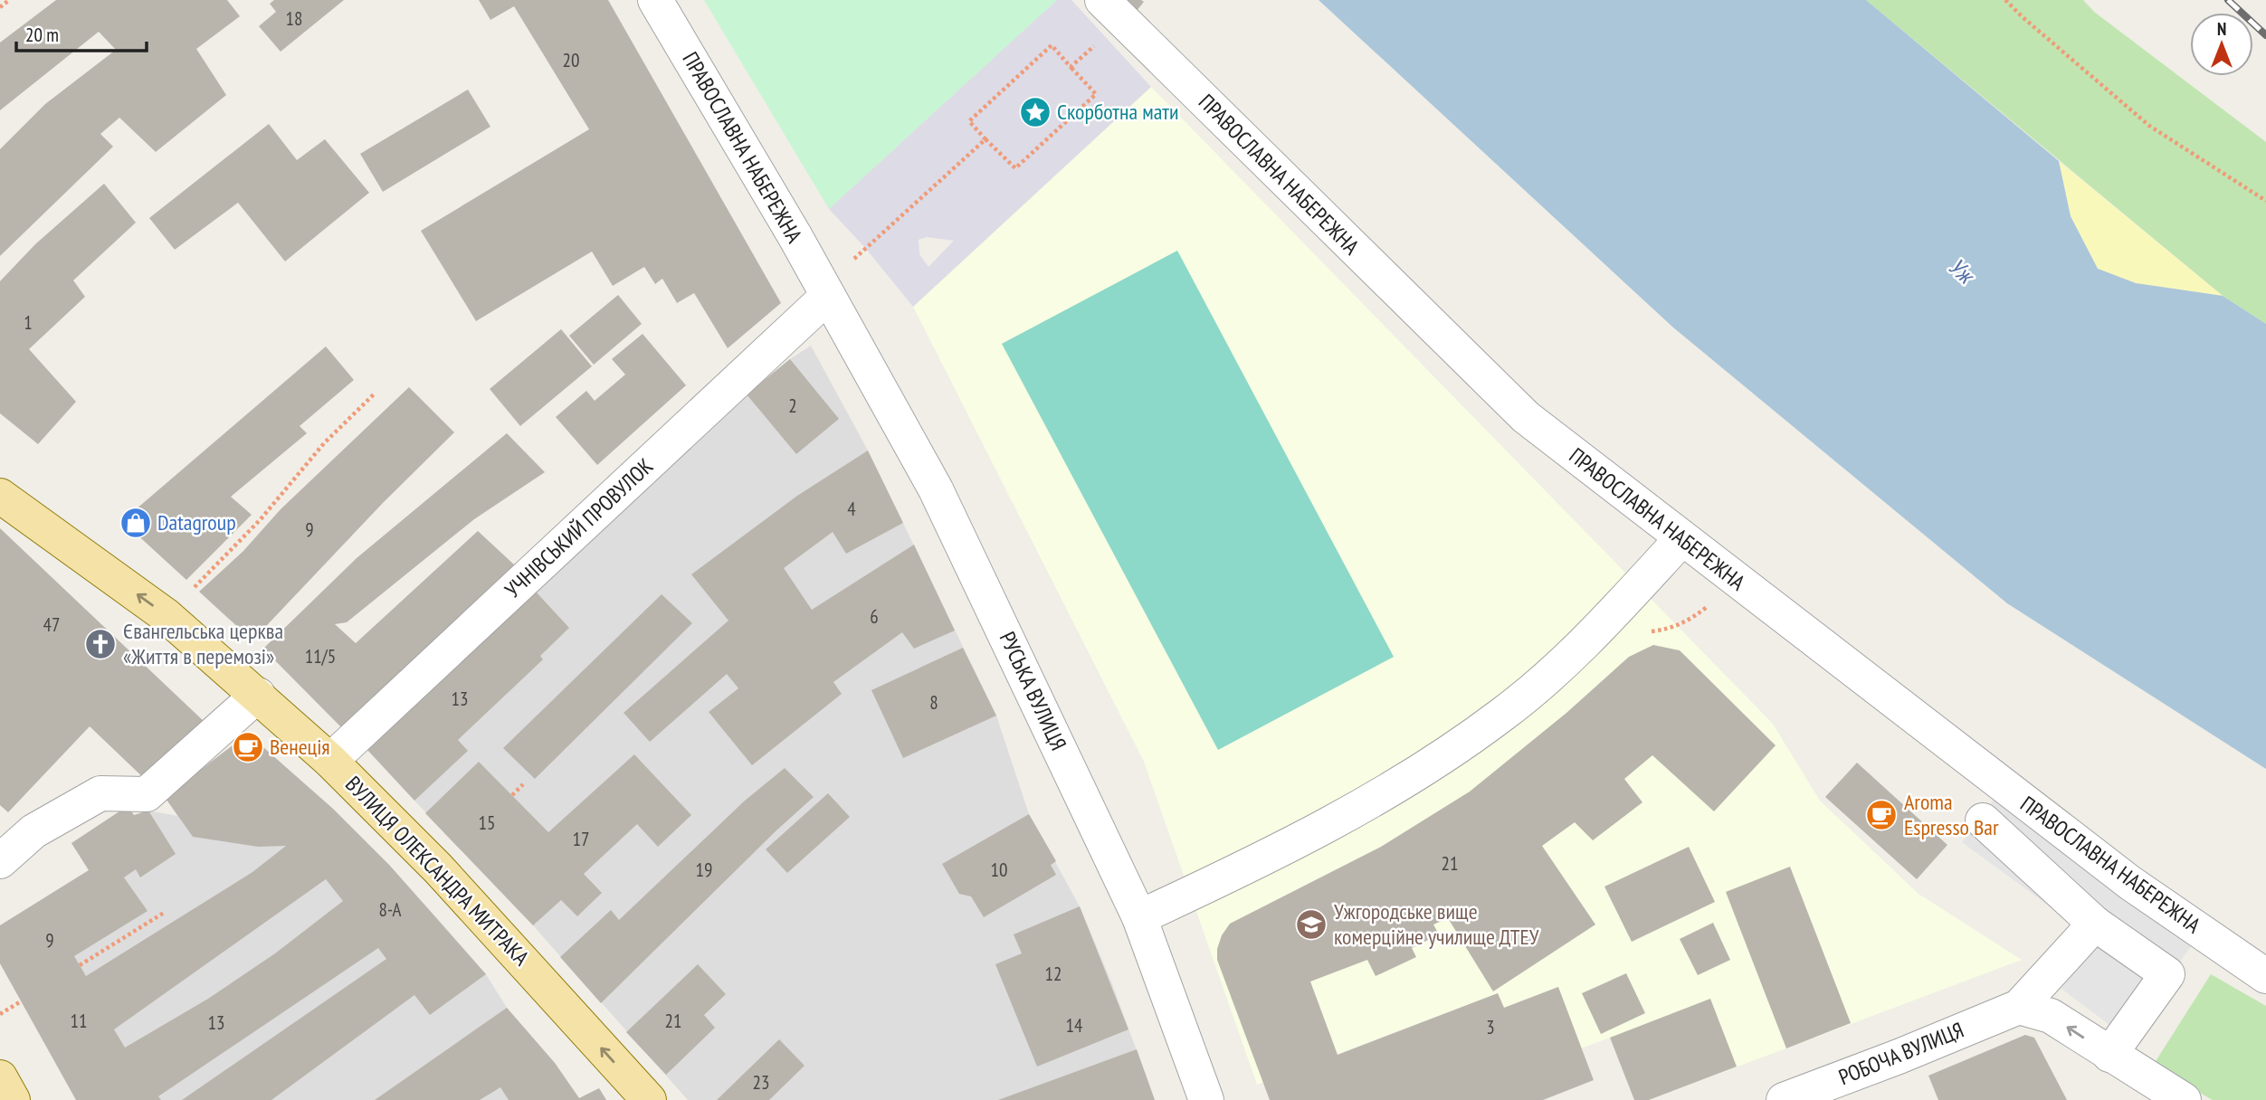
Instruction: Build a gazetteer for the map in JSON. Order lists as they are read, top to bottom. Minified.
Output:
{"streets":{"main road":["ВУЛИЦЯ ОЛЕКСАНДРА МИТРАКА"],"street":["ПРАВОСЛАВНА НАБЕРЕЖНА","УЧНІВСЬКИЙ ПРОВУЛОК","РУСЬКА ВУЛИЦЯ","РОБОЧА ВУЛИЦЯ"]},"crossings":[["ПРАВОСЛАВНА НАБЕРЕЖНА","УЧНІВСЬКИЙ ПРОВУЛОК"],["ПРАВОСЛАВНА НАБЕРЕЖНА","РУСЬКА ВУЛИЦЯ"],["УЧНІВСЬКИЙ ПРОВУЛОК","РУСЬКА ВУЛИЦЯ"],["УЧНІВСЬКИЙ ПРОВУЛОК","ВУЛИЦЯ ОЛЕКСАНДРА МИТРАКА"]],"one_way":["ВУЛИЦЯ ОЛЕКСАНДРА МИТРАКА"],"water":["Уж"],"places":{"place":["Скорботна мати"],"shop":["Datagroup"],"church":["Євангельська церква «Життя в перемозі»"],"cafe":["Венеція","Aroma Espresso Bar"],"school or university":["Ужгородське вище комерційне училище ДТЕУ"]},"house_numbers":["18","20","1","2","4","9","6","47","11/5","13","8","15","17","21","19","10","8-А","9","12","11","21","13","14","3","23"],"scale_bar":"20 m","north":"top"}
